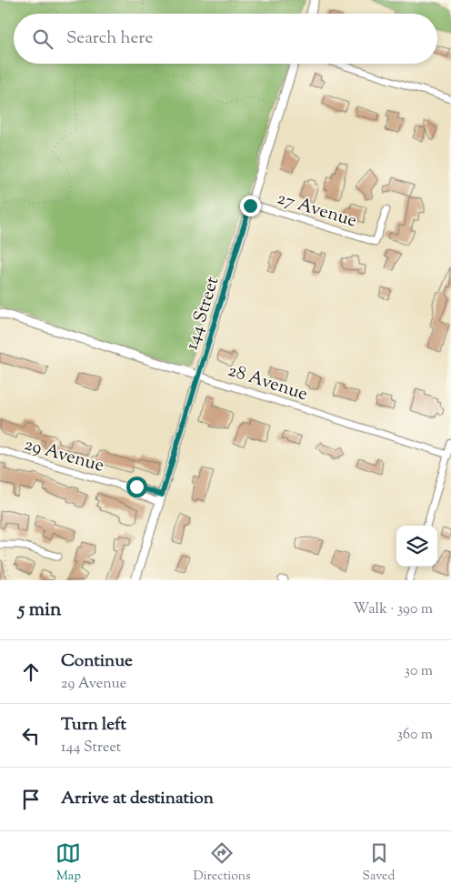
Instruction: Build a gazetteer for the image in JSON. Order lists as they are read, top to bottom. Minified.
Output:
{"streets":{"street":["27 Avenue","144 Street","28 Avenue","29 Avenue"]},"crossings":[["27 Avenue","144 Street"],["144 Street","28 Avenue"],["144 Street","29 Avenue"]],"page":{"search":"Search here","heading":["5 min","Walk · 390 m"],"list":[["Continue","29 Avenue","30 m"],["Turn left","144 Street","360 m"],"Arrive at destination"],"nav":["Map","Directions","Saved"]}}
